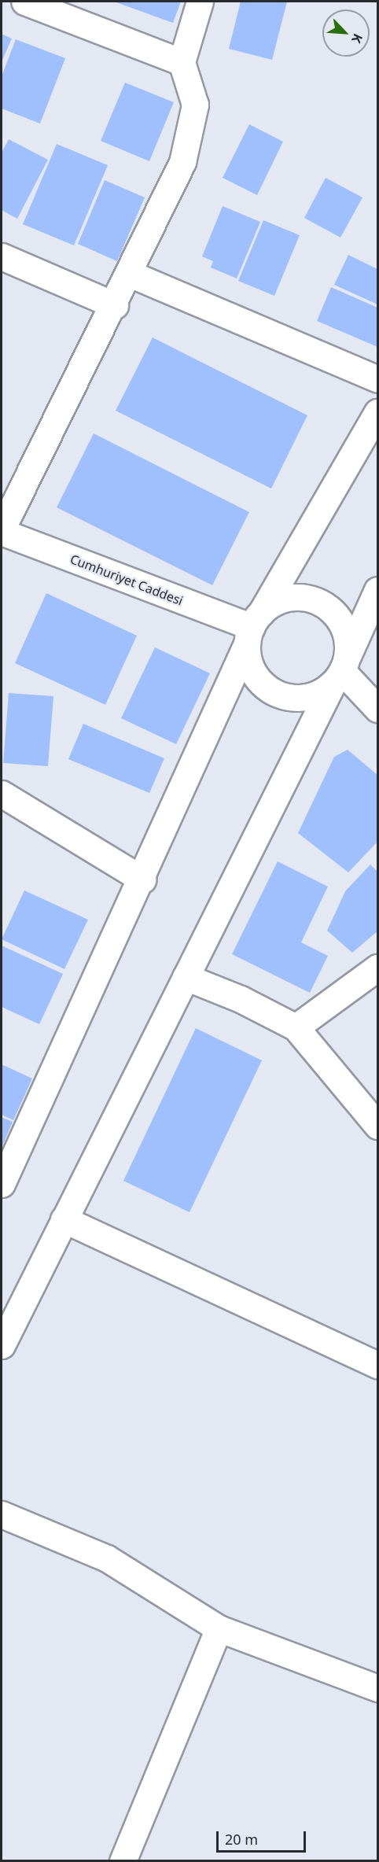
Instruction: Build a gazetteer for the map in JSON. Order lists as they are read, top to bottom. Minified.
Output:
{"streets":{"street":["Cumhuriyet Caddesi"]},"scale_bar":"20 m","north":"bottom right"}
